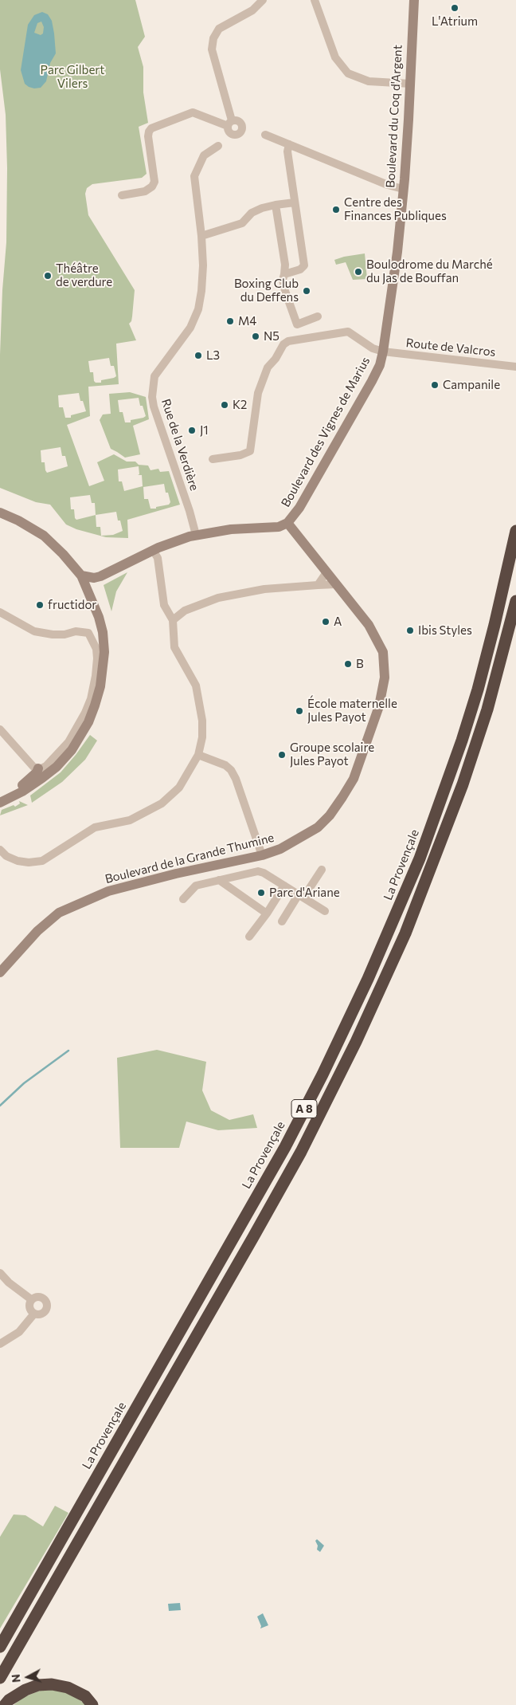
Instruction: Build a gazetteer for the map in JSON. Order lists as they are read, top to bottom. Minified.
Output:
{"streets":{"highway":["La Provençale","A 8"],"street":["Boulevard du Coq d'Argent","Route de Valcros","Boulevard des Vignes de Marius","Rue de la Verdière","Boulevard de la Grande Thumine"]},"crossings":[["Boulevard du Coq d'Argent","Route de Valcros"],["Boulevard du Coq d'Argent","Boulevard des Vignes de Marius"],["Route de Valcros","Boulevard des Vignes de Marius"],["Boulevard des Vignes de Marius","Boulevard de la Grande Thumine"]],"parks":["Parc Gilbert Vilers"],"places":["L'Atrium","Centre des Finances Publiques","Boulodrome du Marché du Jas de Bouffan","Théâtre de verdure","Boxing Club du Deffens","M4","N5","L3","Campanile","K2","J1","fructidor","A","Ibis Styles","B","École maternelle Jules Payot","Groupe scolaire Jules Payot","Parc d'Ariane"],"north":"left"}
